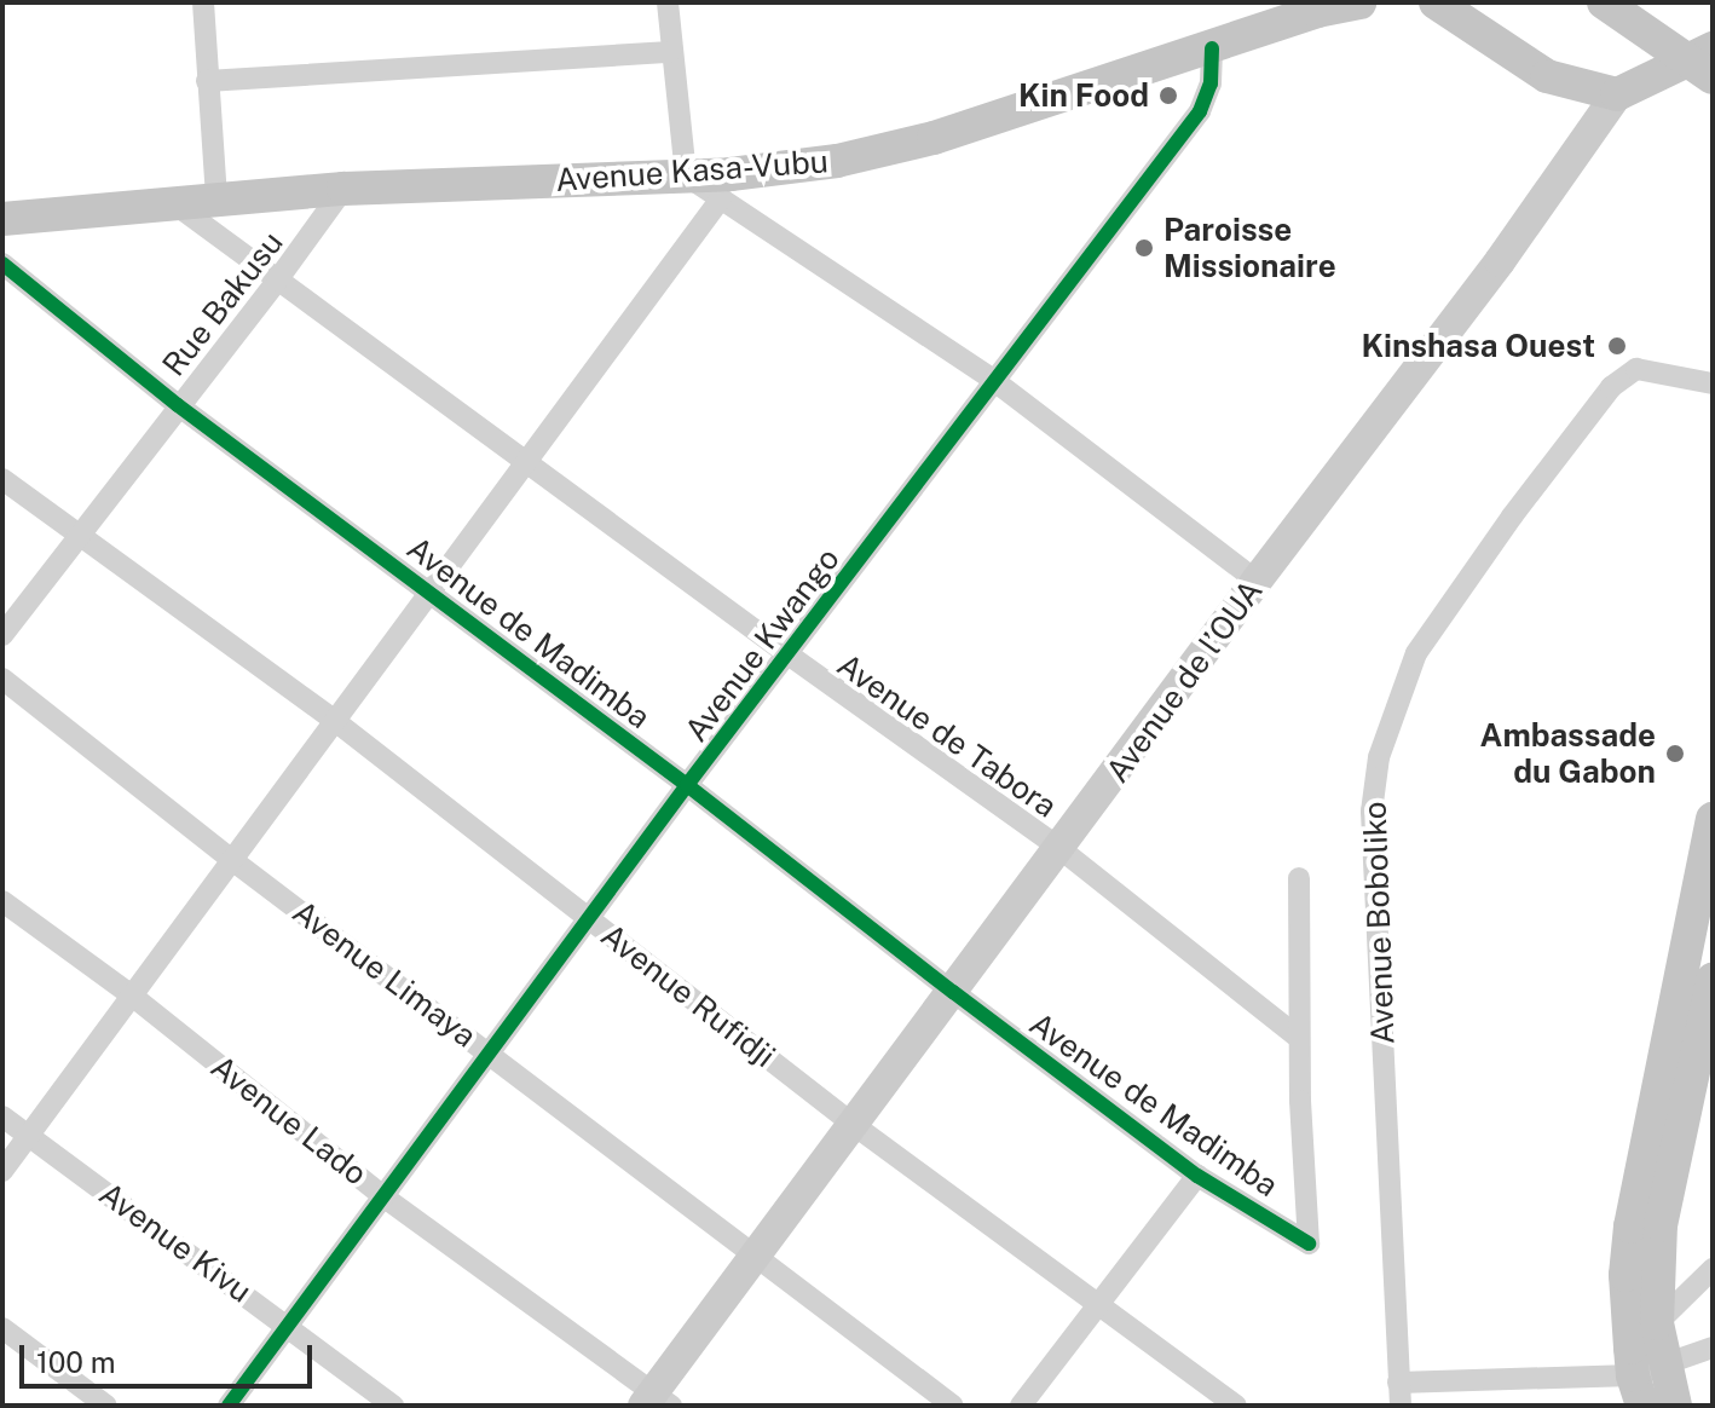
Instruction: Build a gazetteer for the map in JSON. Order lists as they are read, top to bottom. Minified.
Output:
{"streets":{"main road":["Avenue Kasa-Vubu"],"street":["Rue Bakusu","Avenue de Madimba","Avenue Kwango","Avenue de l’OUA","Avenue de Tabora","Avenue Boboliko","Avenue Limaya","Avenue Rufidji","Avenue Lado","Avenue Kivu"]},"crossings":[["Avenue Kasa-Vubu","Rue Bakusu"],["Avenue Kasa-Vubu","Avenue Kwango"],["Avenue Kasa-Vubu","Avenue de Tabora"],["Rue Bakusu","Avenue de Madimba"],["Rue Bakusu","Avenue de Tabora"],["Rue Bakusu","Avenue Rufidji"],["Avenue de Madimba","Avenue Kwango"],["Avenue de Madimba","Avenue de l’OUA"],["Avenue de Madimba","Avenue de Tabora"],["Avenue Kwango","Avenue de Tabora"],["Avenue Kwango","Avenue Limaya"],["Avenue Kwango","Avenue Rufidji"],["Avenue Kwango","Avenue Lado"],["Avenue Kwango","Avenue Kivu"],["Avenue de l’OUA","Avenue de Tabora"],["Avenue de l’OUA","Avenue Limaya"],["Avenue de l’OUA","Avenue Rufidji"],["Avenue de l’OUA","Avenue Lado"]],"places":["Kin Food","Paroisse Missionaire","Kinshasa Ouest","Ambassade du Gabon"],"scale_bar":"100 m"}
